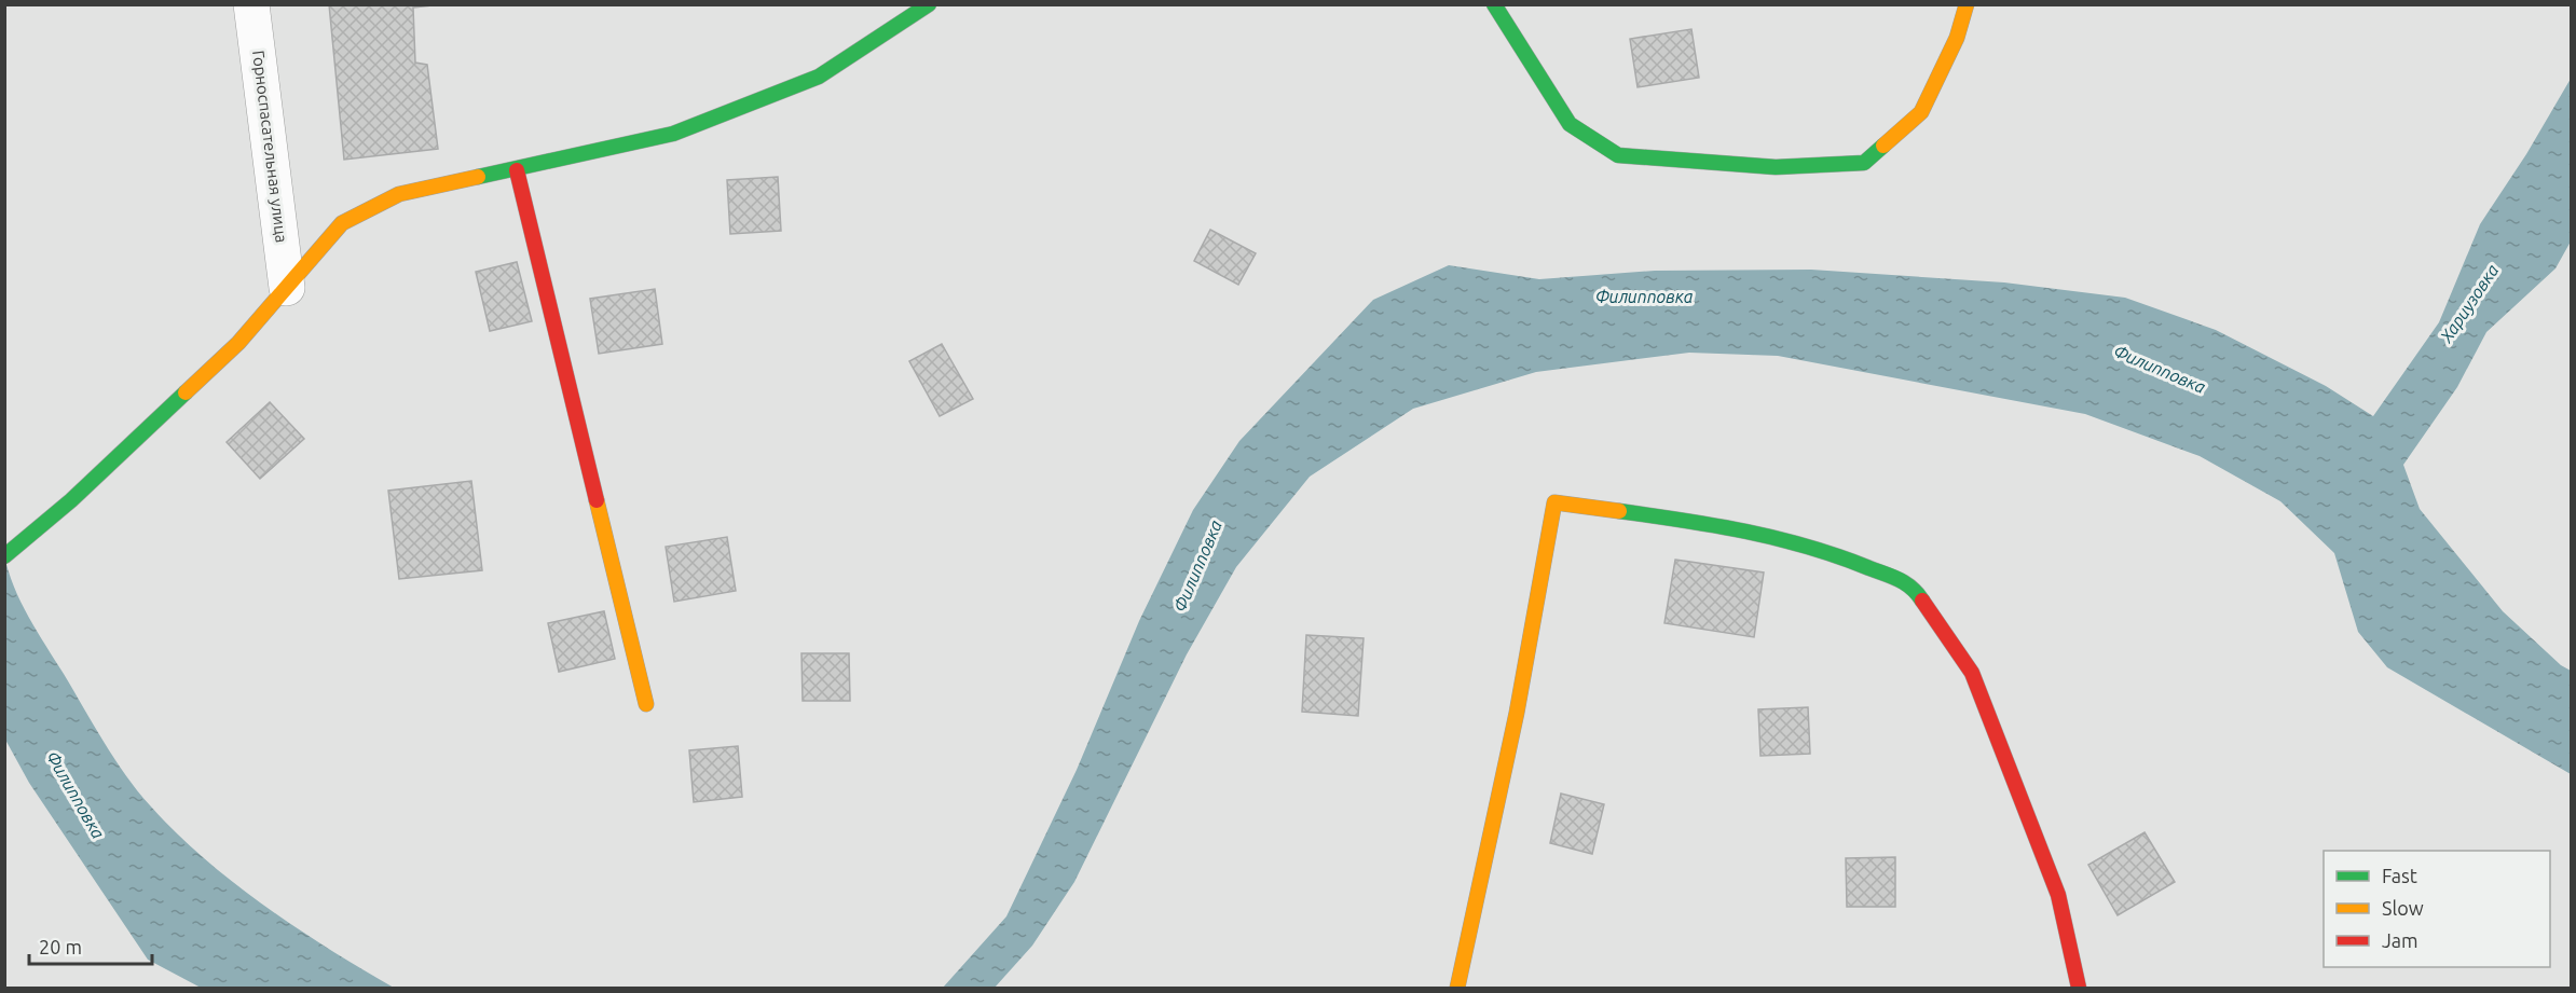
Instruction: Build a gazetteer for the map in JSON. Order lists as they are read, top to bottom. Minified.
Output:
{"streets":{"street":["Горноспасательная улица"]},"water":["Филипповка","Хариузовка"],"legend":["Fast","Slow","Jam"],"scale_bar":"20 m"}
